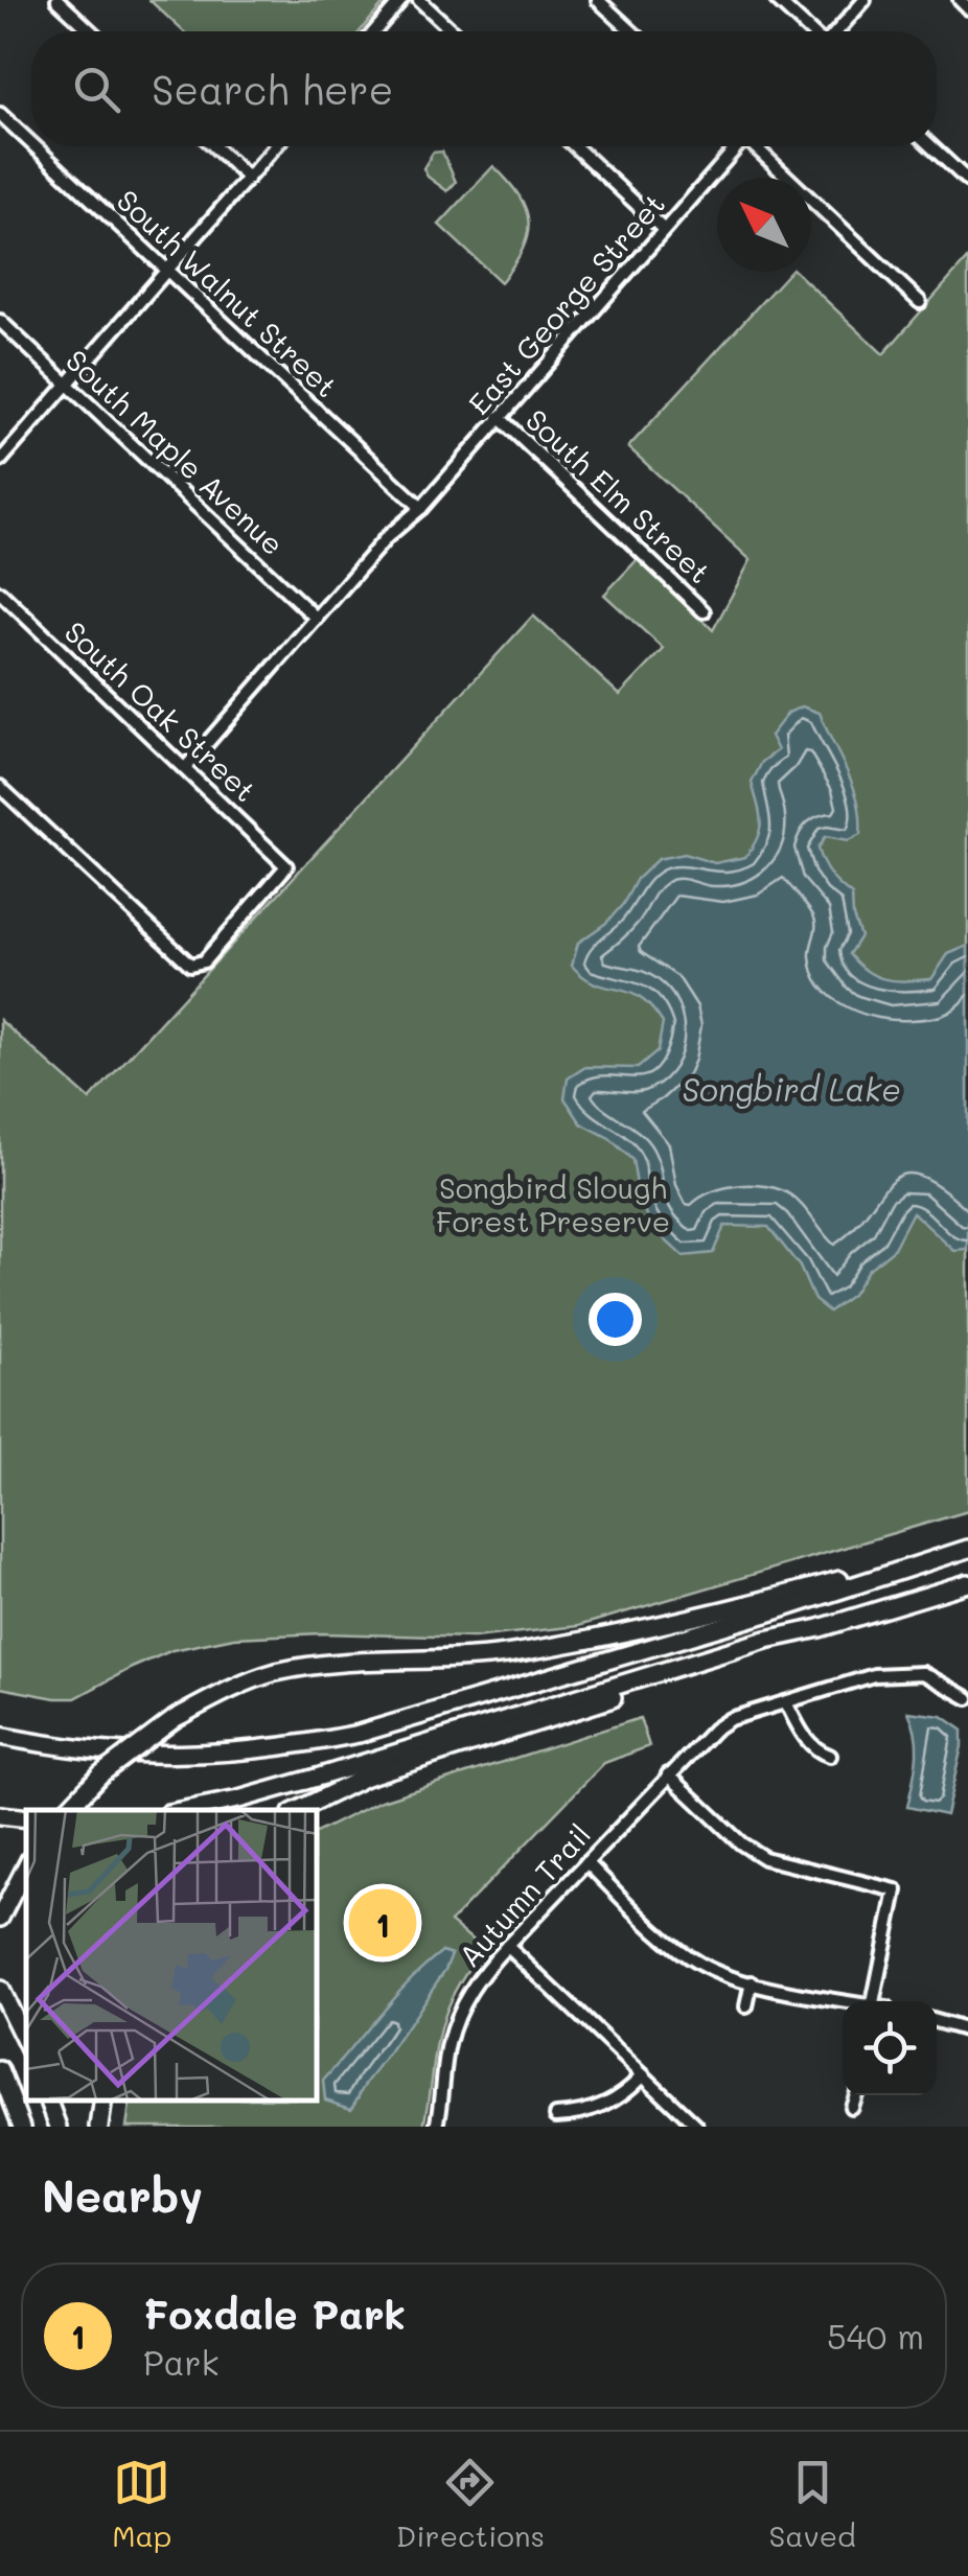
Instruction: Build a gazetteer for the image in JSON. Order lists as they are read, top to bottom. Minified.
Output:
{"streets":{"street":["South Walnut Street","East George Street","South Maple Avenue","South Elm Street","South Oak Street","Autumn Trail"]},"crossings":[["South Walnut Street","East George Street"],["East George Street","South Maple Avenue"],["East George Street","South Elm Street"],["East George Street","South Oak Street"]],"water":["Songbird Lake"],"parks":["Songbird Slough Forest Preserve"],"north":"top left","page":{"search":"Search here","pins":"1","heading":"Nearby","list":[{"mark":"1","name":"Foxdale Park","note":"Park","value":"540 m"}],"nav":["Map","Directions","Saved"]}}
